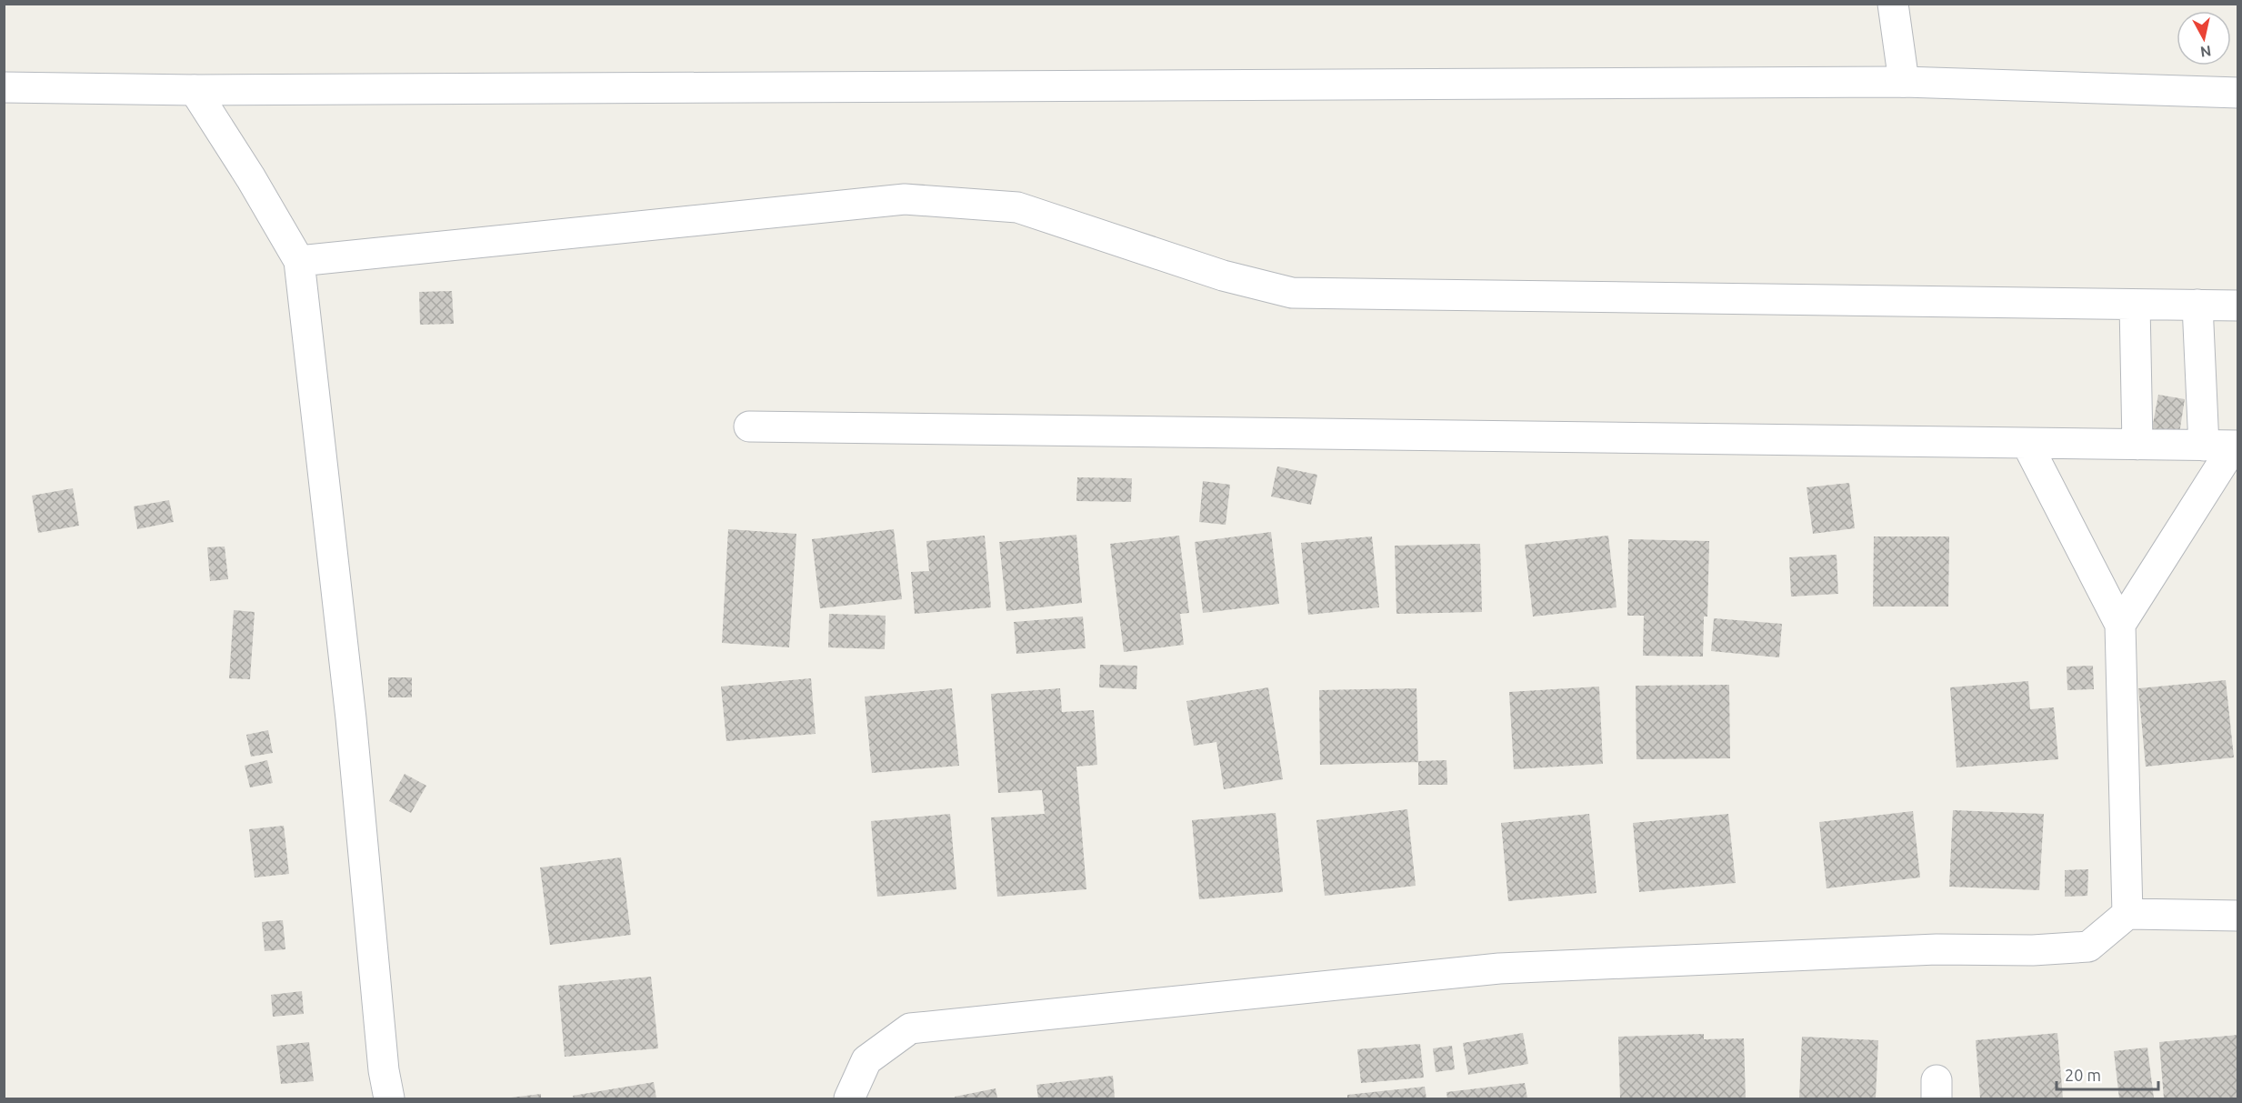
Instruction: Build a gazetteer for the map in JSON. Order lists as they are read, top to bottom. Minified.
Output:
{"scale_bar":"20 m","north":"bottom"}
